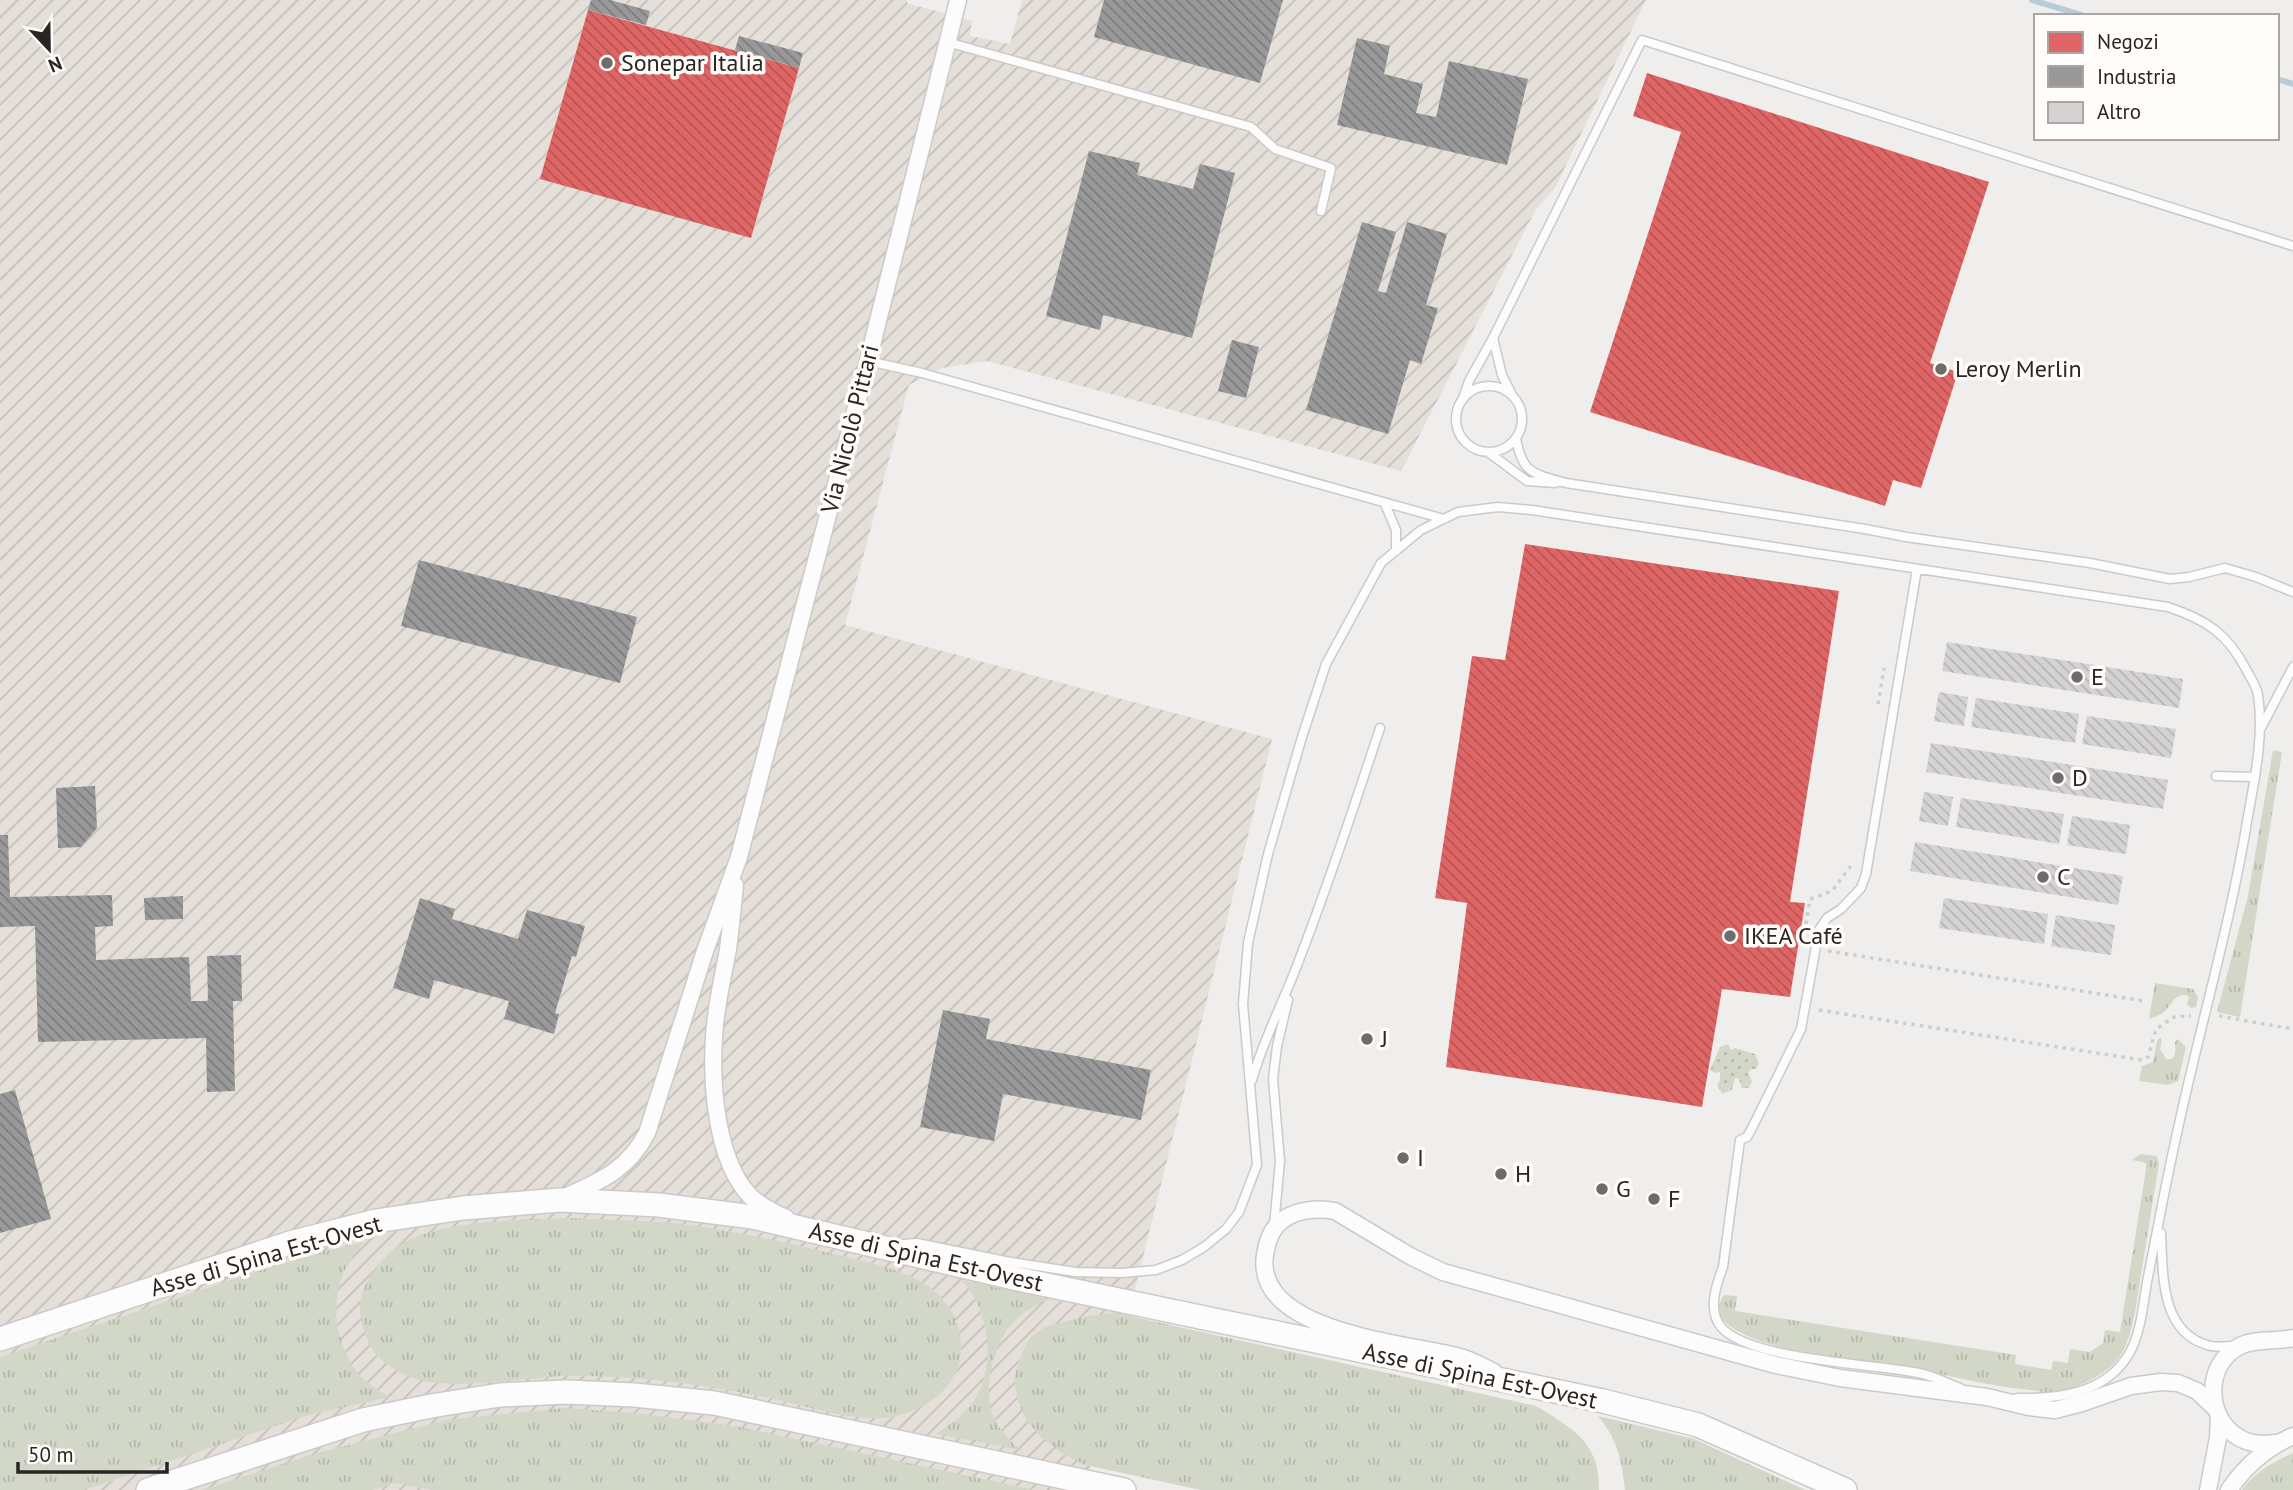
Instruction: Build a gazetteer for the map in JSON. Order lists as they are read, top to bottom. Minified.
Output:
{"streets":{"main road":["Asse di Spina Est-Ovest"],"street":["Via Nicolò Pittari"]},"places":["Sonepar Italia","Leroy Merlin","E","D","C","IKEA Café","J","I","H","G","F"],"legend":["Negozi","Industria","Altro"],"scale_bar":"50 m","north":"bottom"}
